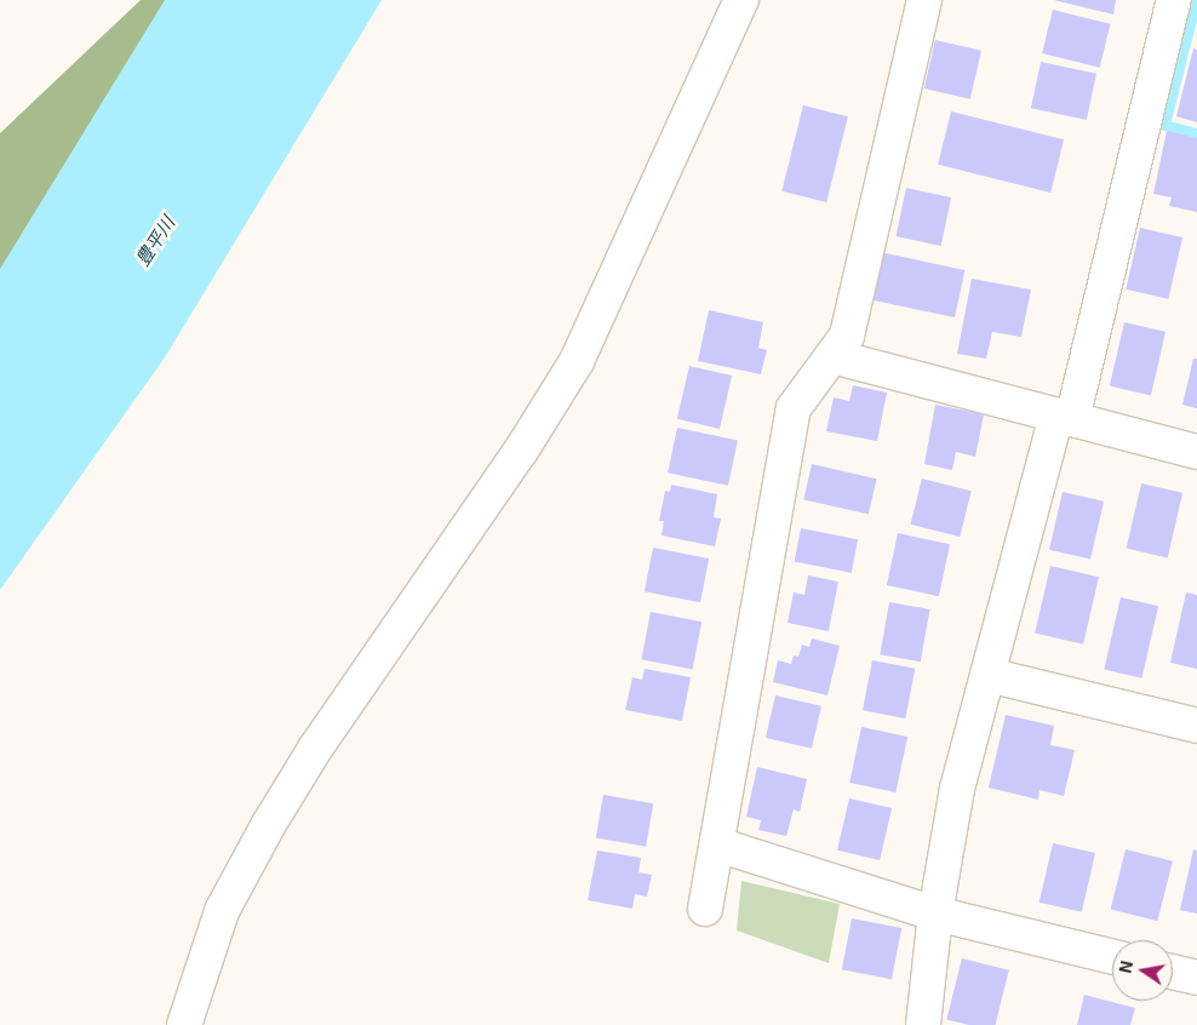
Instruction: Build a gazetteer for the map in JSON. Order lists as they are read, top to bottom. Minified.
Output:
{"water":["豊平川"],"north":"left"}
